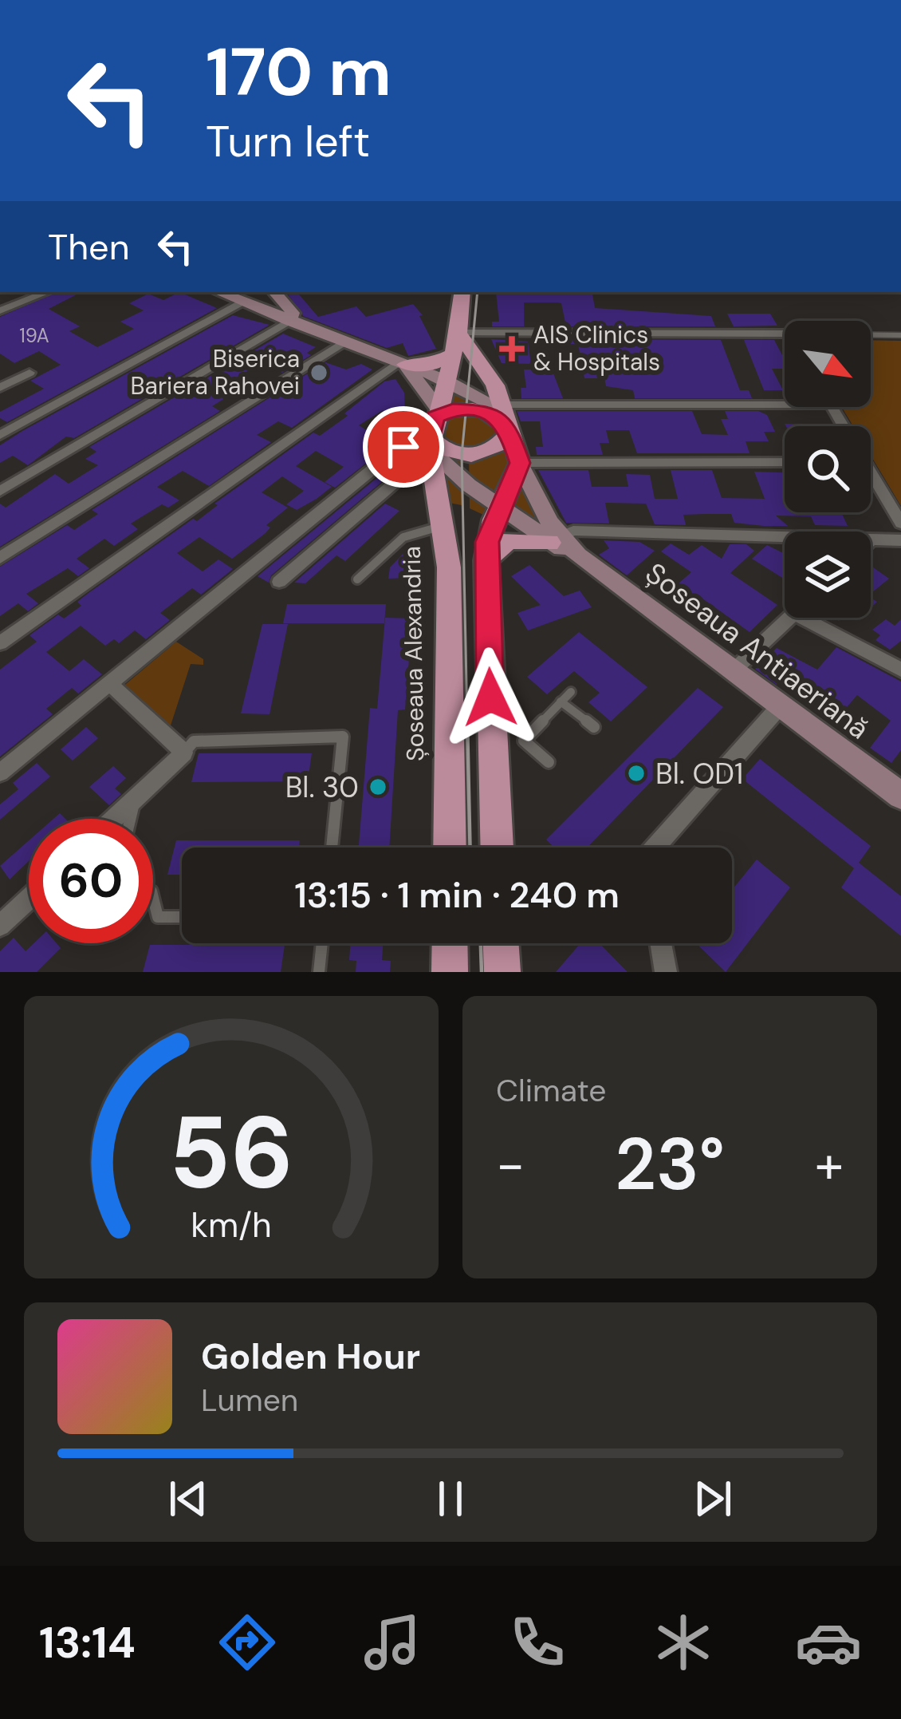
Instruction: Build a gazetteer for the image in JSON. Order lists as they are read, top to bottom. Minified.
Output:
{"streets":{"main road":["Șoseaua Antiaeriană","Șoseaua Alexandria"]},"crossings":[["Șoseaua Antiaeriană","Șoseaua Alexandria"]],"places":{"health":["AIS Clinics & Hospitals"],"other":["Biserica Bariera Rahovei","Bl. OD1","Bl. 30"]},"house_numbers":["19A"],"north":"bottom right","page":{"turn":["170 m","Turn left"],"then":"Then","limit":"60","trip":"13:15 · 1 min · 240 m","tile":"Climate","heat":["−","23°","+"],"song":["Golden Hour","Lumen"],"tabs":"13:14","gauge":["56","km/h"]}}
